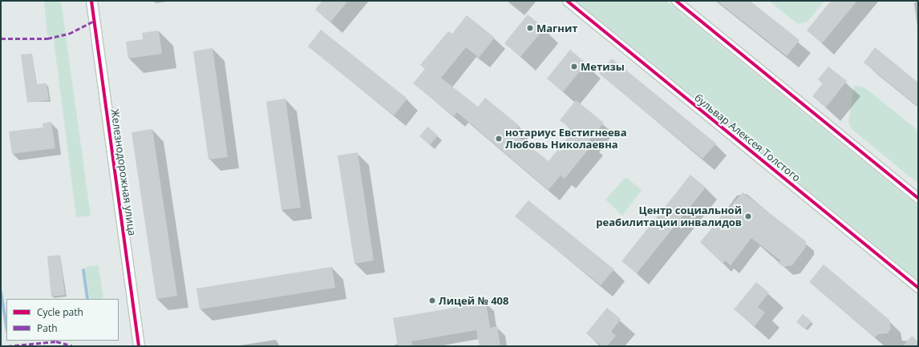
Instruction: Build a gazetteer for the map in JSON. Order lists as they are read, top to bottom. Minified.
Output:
{"streets":{"street":["бульвар Алексея Толстого","Железнодорожная улица"]},"places":["Магнит","Метизы","нотариус Евстигнеева Любовь Николаевна","Центр социальной реабилитации инвалидов","Лицей № 408"],"legend":["Cycle path","Path"]}
